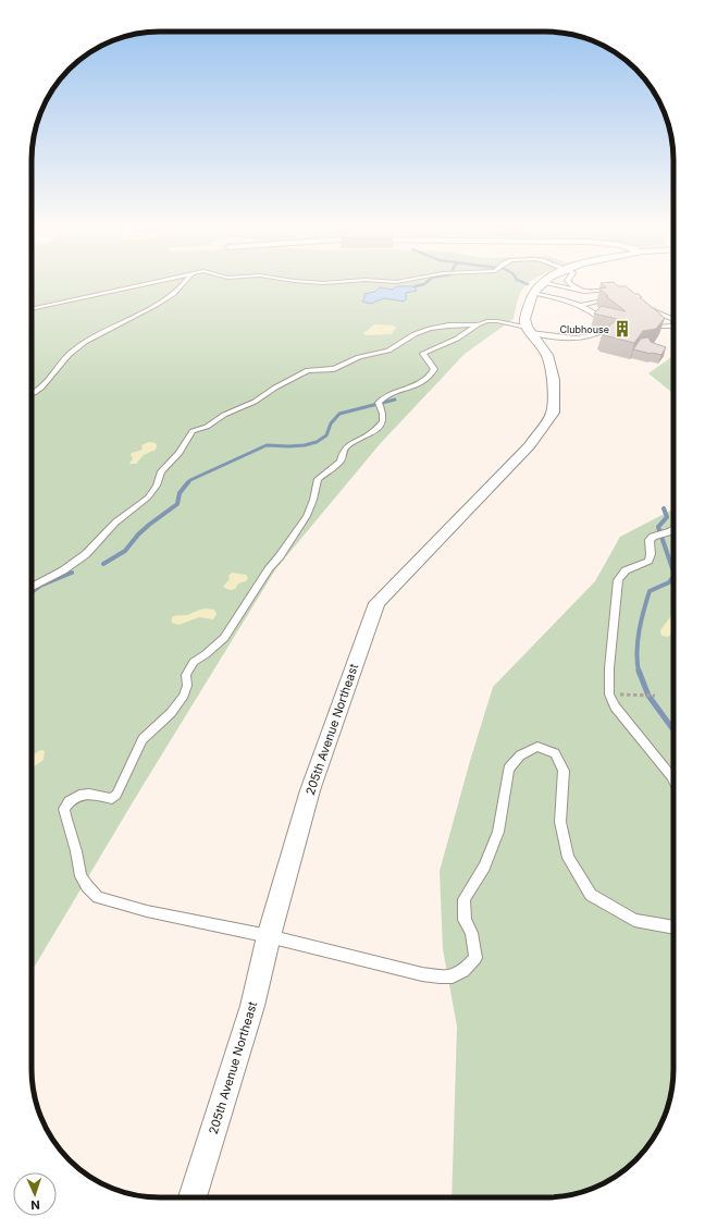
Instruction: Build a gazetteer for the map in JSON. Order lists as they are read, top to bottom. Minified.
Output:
{"streets":{"street":["205th Avenue Northeast"]},"places":{"building":["Clubhouse"]},"north":"bottom"}
